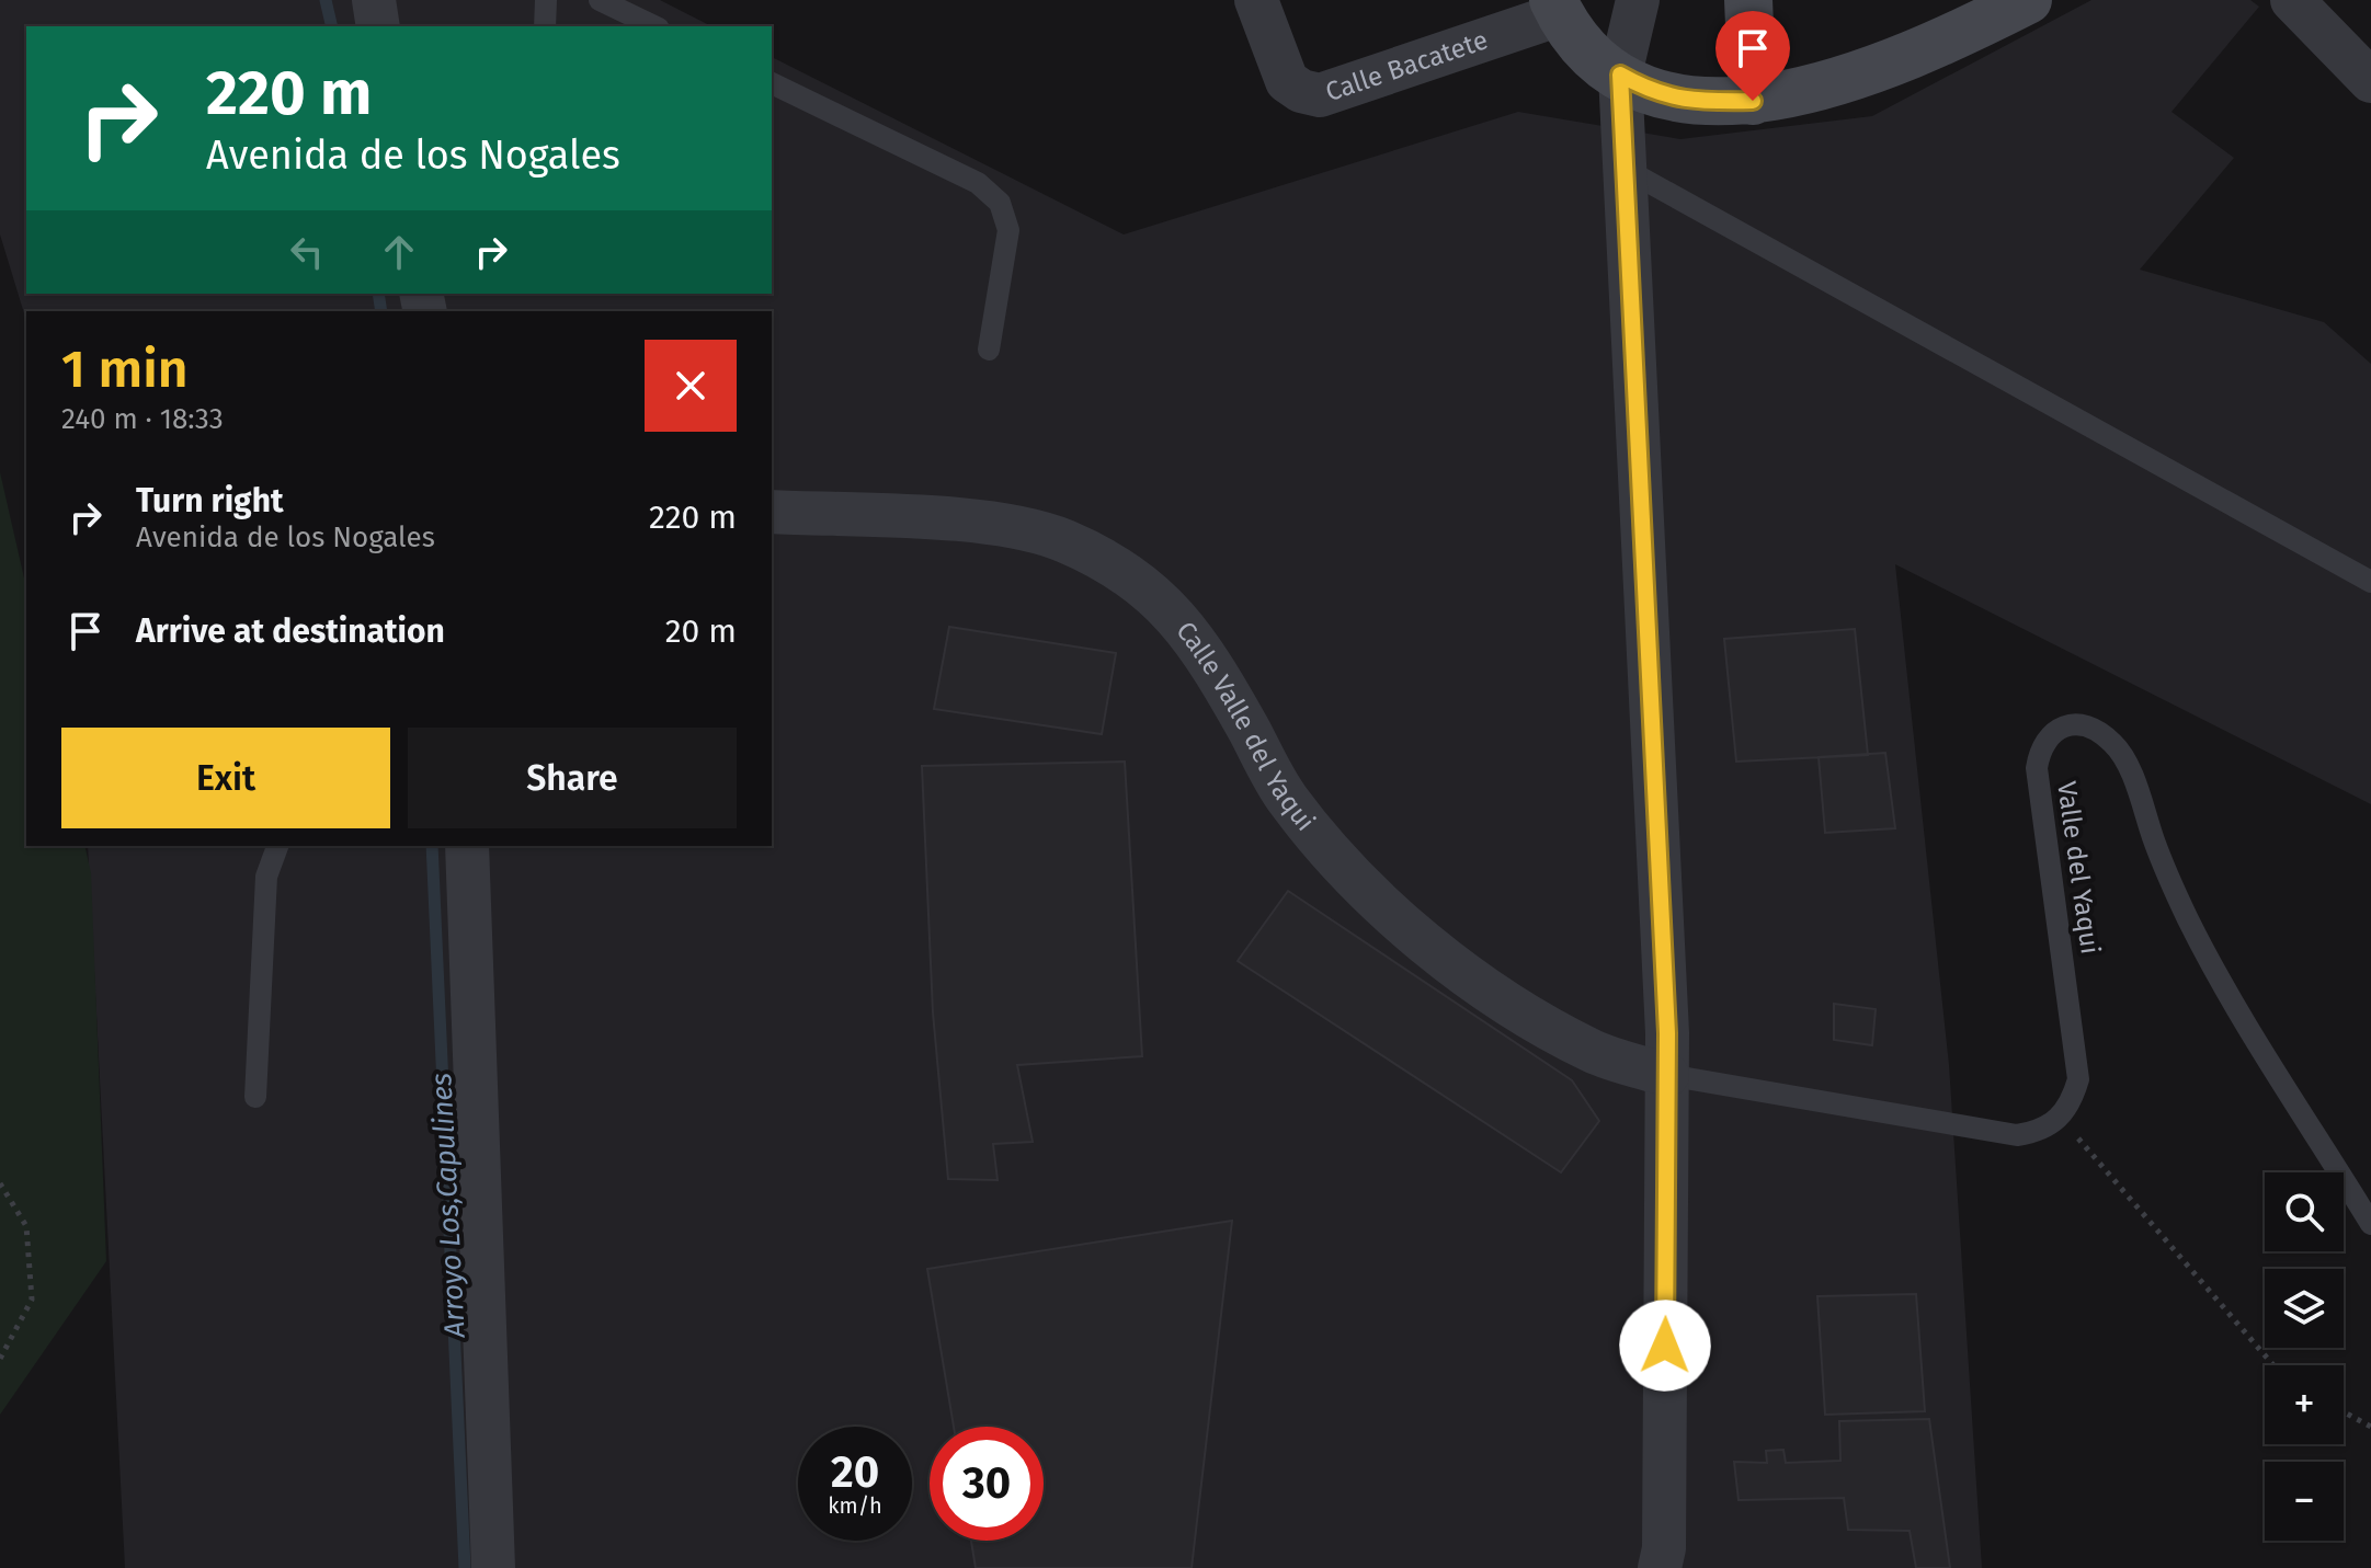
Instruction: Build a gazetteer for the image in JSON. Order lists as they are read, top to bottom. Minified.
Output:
{"streets":{"street":["Calle Bacatete","Calle Valle del Yaqui"],"lane":["Valle del Yaqui"]},"water":["Arroyo Los,Capulines"],"page":{"turn":["220 m","Avenida de los Nogales"],"heading":["1 min","240 m · 18:33"],"list":[{"name":"Turn right","note":"Avenida de los Nogales","value":"220 m"},{"name":"Arrive at destination","value":"20 m"}],"buttons":["Exit","Share"],"map_buttons":["+","−"],"speed":"20 km/h","limit":"30"}}
